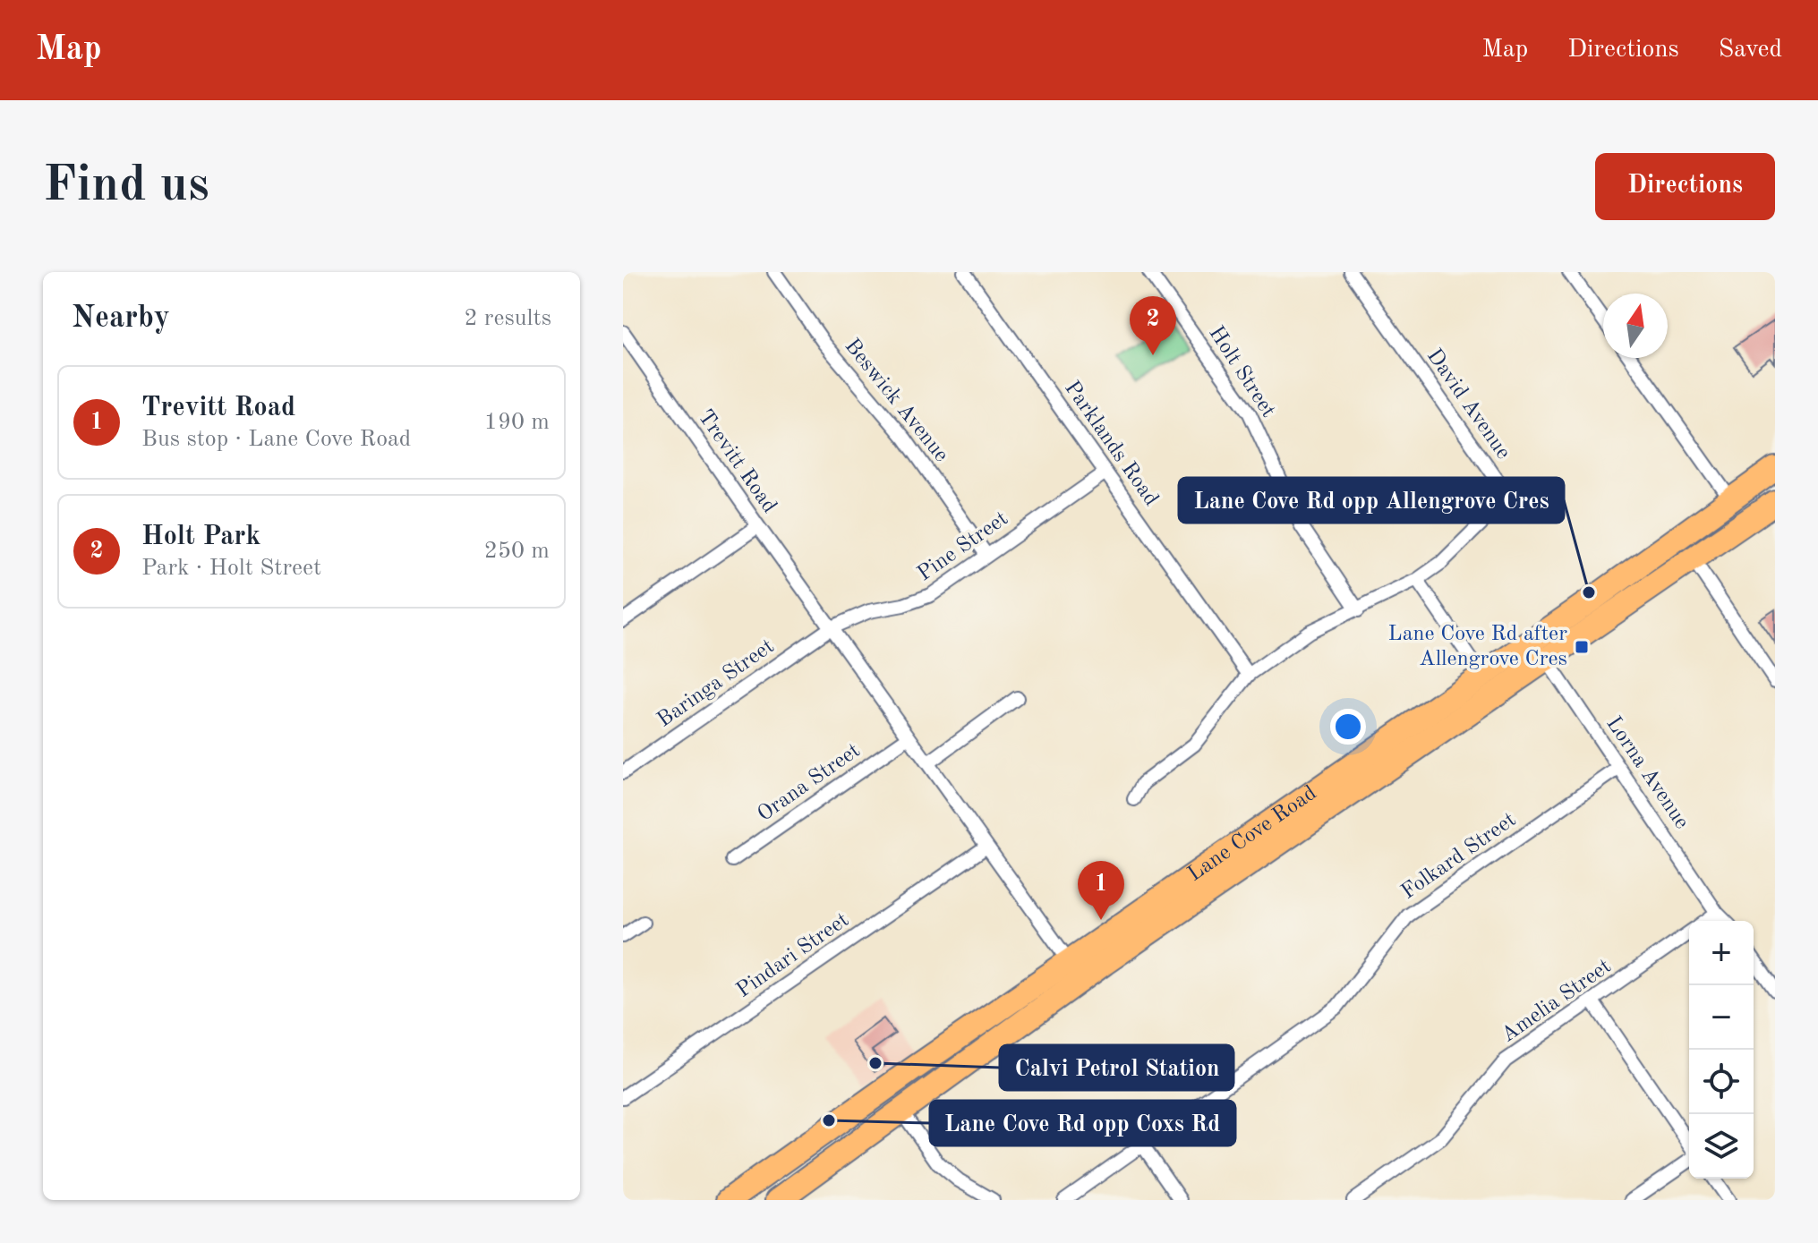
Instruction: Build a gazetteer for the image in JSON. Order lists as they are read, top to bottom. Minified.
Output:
{"streets":{"highway":["Lane Cove Road"],"street":["Holt Street","Beswick Avenue","David Avenue","Parklands Road","Trevitt Road","Pine Street","Baringa Street","Lorna Avenue","Orana Street","Folkard Street","Pindari Street","Amelia Street"]},"crossings":[["Beswick Avenue","Pine Street"],["Parklands Road","Pine Street"],["Trevitt Road","Pine Street"],["Trevitt Road","Baringa Street"],["Trevitt Road","Orana Street"],["Trevitt Road","Lane Cove Road"],["Trevitt Road","Pindari Street"],["Pine Street","Baringa Street"],["Lorna Avenue","Lane Cove Road"],["Lorna Avenue","Folkard Street"],["Lorna Avenue","Amelia Street"]],"places":{"other":["Lane Cove Rd opp Allengrove Cres","Calvi Petrol Station","Lane Cove Rd opp Coxs Rd"],"transit":["Lane Cove Rd after Allengrove Cres"]},"north":"top","page":{"header":"Map","nav":["Map","Directions","Saved"],"buttons":"Directions","title":"Find us","heading":["Nearby","2 results"],"pins":["2","1"],"list":[{"mark":"1","name":"Trevitt Road","note":"Bus stop · Lane Cove Road","value":"190 m"},{"mark":"2","name":"Holt Park","note":"Park · Holt Street","value":"250 m"}],"map_buttons":["+","−"]}}
